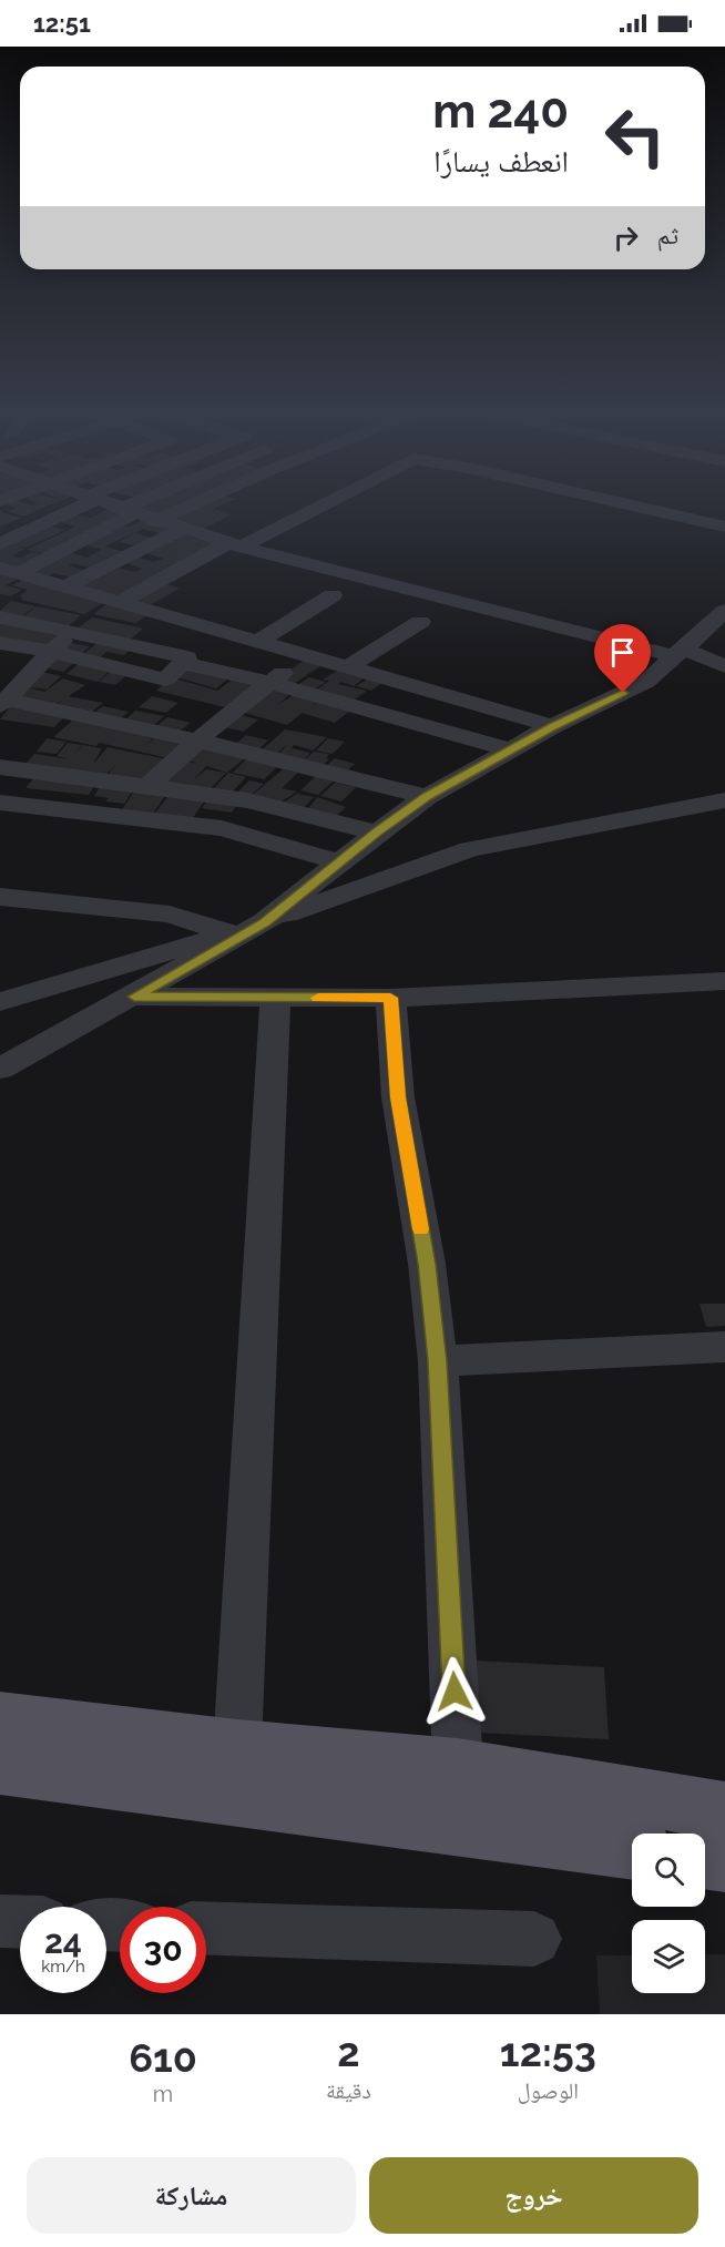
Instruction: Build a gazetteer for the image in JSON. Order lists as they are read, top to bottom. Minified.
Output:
{"page":{"status":"12:51","turn":["240 m","انعطف يسارًا"],"then":"ثم","speed":"24 km/h","limit":"30","eta":["12:53","الوصول","2","دقيقة","610","m"],"buttons":["خروج","مشاركة"]}}
